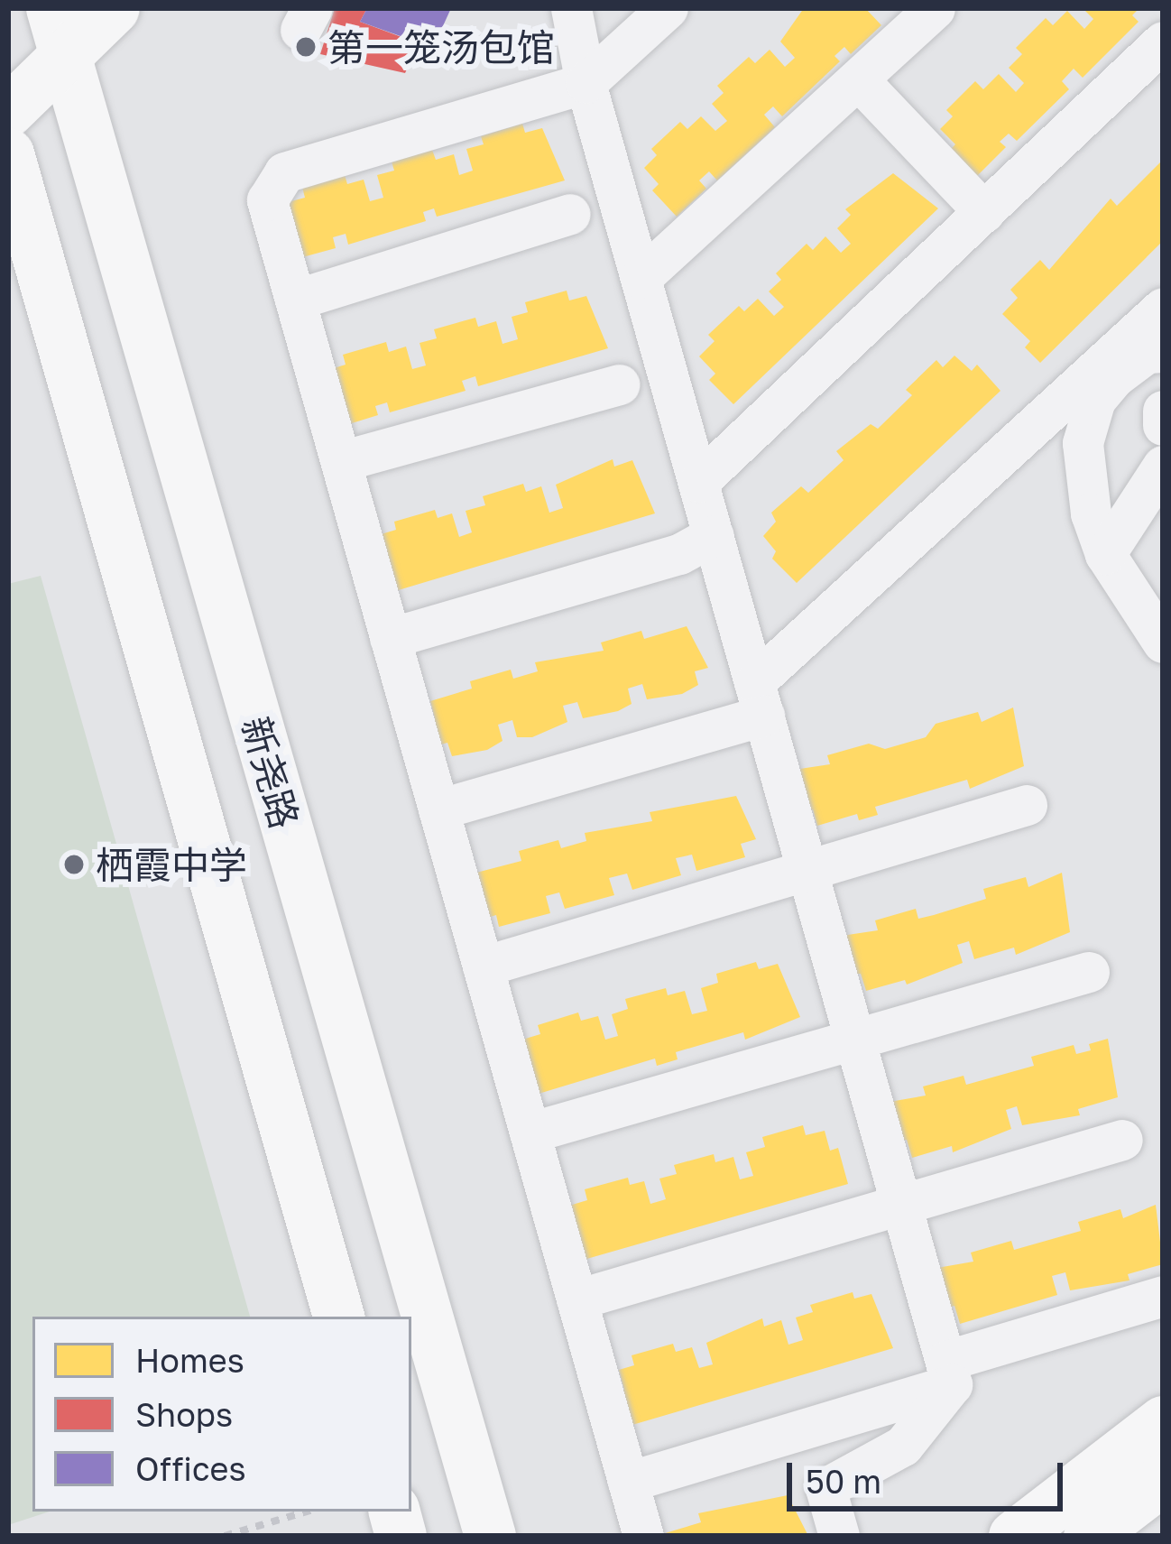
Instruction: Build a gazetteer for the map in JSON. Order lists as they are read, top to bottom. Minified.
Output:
{"streets":{"main road":["新尧路"]},"places":["第一笼汤包馆","栖霞中学"],"legend":["Homes","Shops","Offices"],"scale_bar":"50 m"}
